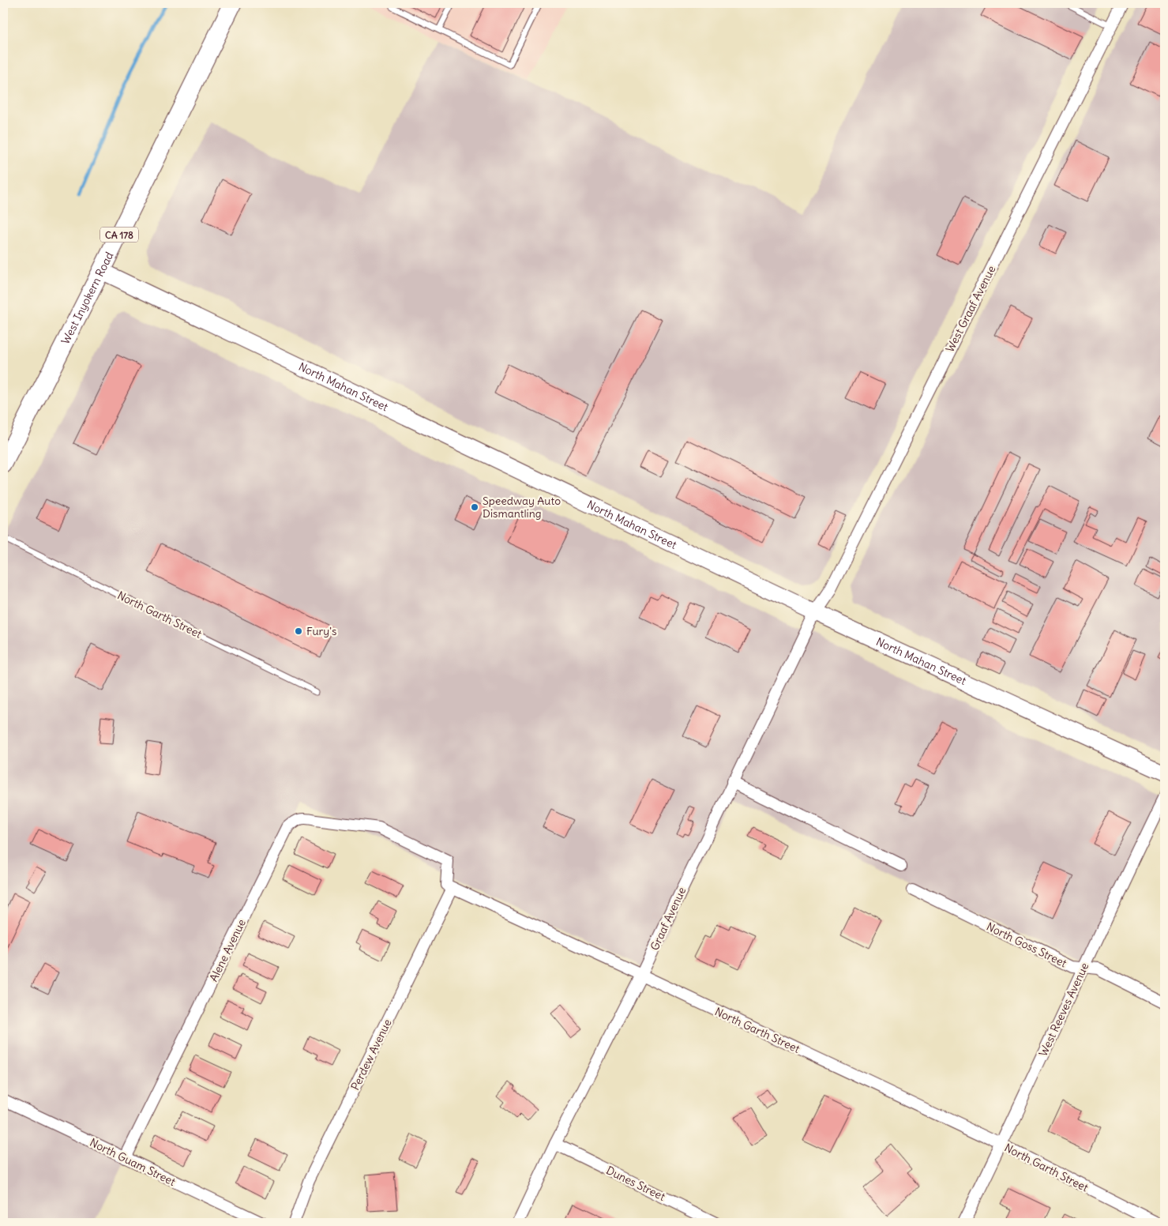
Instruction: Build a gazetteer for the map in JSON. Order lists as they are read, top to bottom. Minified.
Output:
{"streets":{"main road":["CA 178","West Inyokern Road"],"street":["West Graaf Avenue","North Mahan Street","North Garth Street","Graaf Avenue","North Goss Street","Alene Avenue","West Reeves Avenue","Perdew Avenue","North Guam Street","Dunes Street"]},"crossings":[["West Inyokern Road","North Mahan Street"],["West Graaf Avenue","North Mahan Street"],["West Graaf Avenue","Graaf Avenue"],["North Mahan Street","Graaf Avenue"],["North Garth Street","Graaf Avenue"],["North Garth Street","Alene Avenue"],["North Garth Street","West Reeves Avenue"],["North Garth Street","Perdew Avenue"],["Graaf Avenue","Dunes Street"],["North Goss Street","West Reeves Avenue"],["Alene Avenue","Perdew Avenue"],["Alene Avenue","North Guam Street"]],"places":["Speedway Auto Dismantling","Fury's"]}
